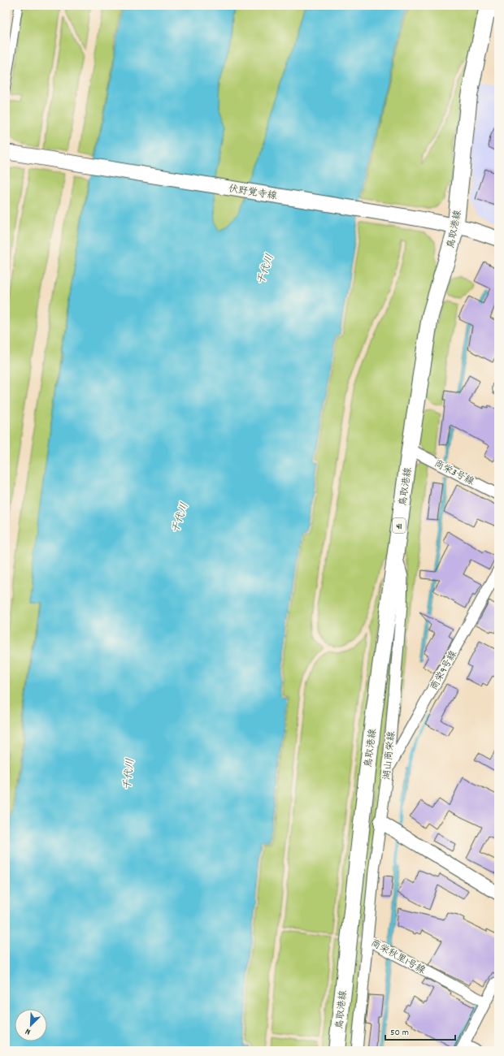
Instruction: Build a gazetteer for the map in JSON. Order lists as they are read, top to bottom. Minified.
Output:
{"streets":{"main road":["伏野覚寺線","鳥取港線","41"],"street":["商栄3号線","商栄9号線","湖山商栄線","商栄秋里1号線"]},"crossings":[["伏野覚寺線","鳥取港線"],["鳥取港線","商栄3号線"],["鳥取港線","湖山商栄線"],["商栄9号線","湖山商栄線"],["湖山商栄線","商栄秋里1号線"]],"water":["千代川"],"scale_bar":"50 m","north":"bottom left"}
